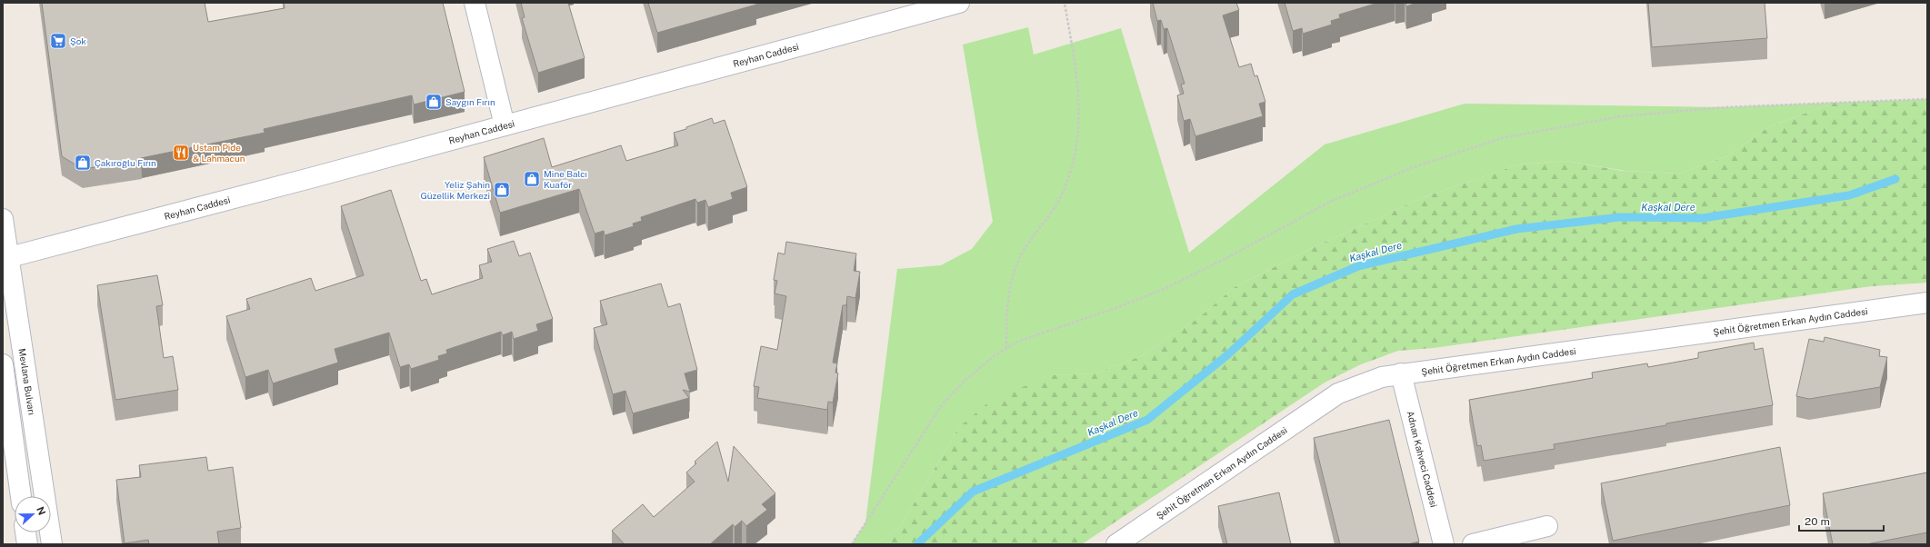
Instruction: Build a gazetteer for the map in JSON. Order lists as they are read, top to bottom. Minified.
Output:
{"streets":{"street":["Reyhan Caddesi","Şehit Öğretmen Erkan Aydın Caddesi","Mevlana Bulvarı","Adnan Kahveci Caddesi"]},"crossings":[["Reyhan Caddesi","Mevlana Bulvarı"],["Şehit Öğretmen Erkan Aydın Caddesi","Adnan Kahveci Caddesi"]],"water":["Kaşkal Dere"],"places":{"supermarket":["Şok"],"shop":["Saygın Fırın","Çakıroğlu Fırın","Mine Balcı Kuaför","Yeliz Şahin Güzellik Merkezi"],"restaurant":["Ustam Pide & Lahmacun"]},"scale_bar":"20 m","north":"right"}
